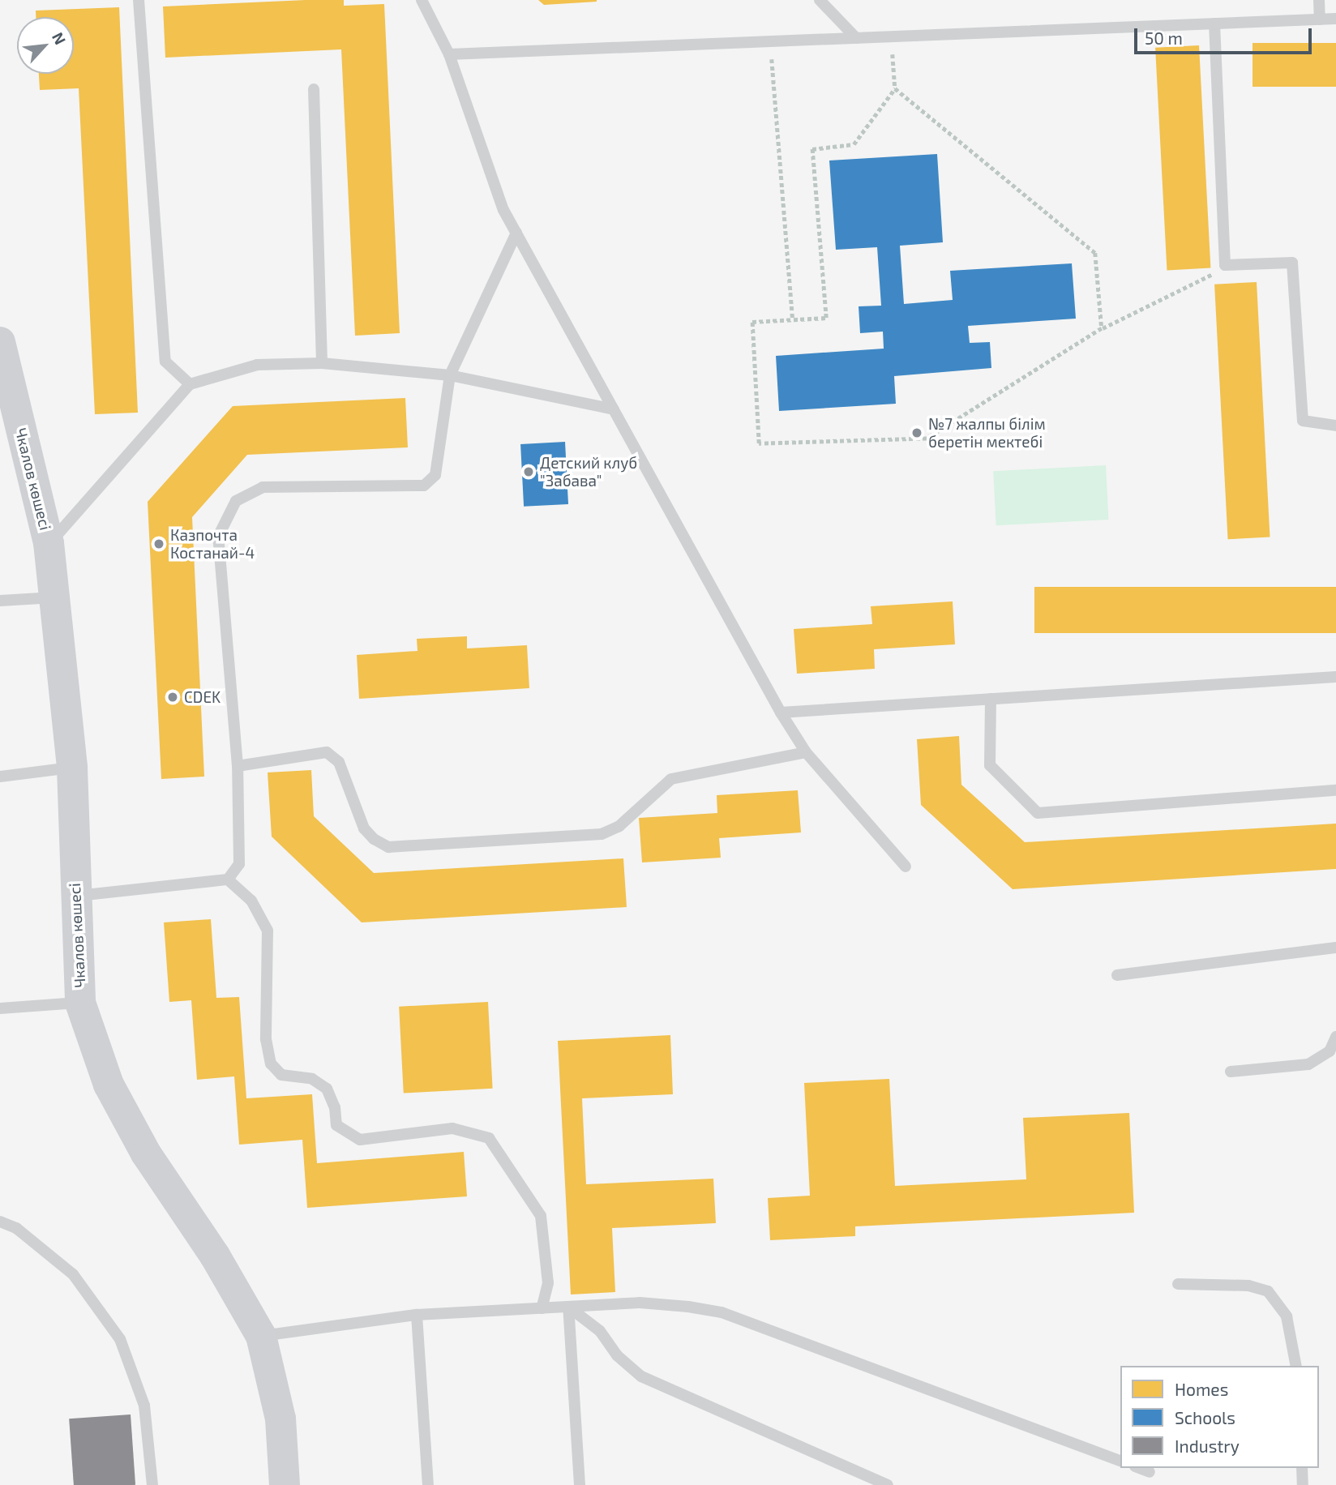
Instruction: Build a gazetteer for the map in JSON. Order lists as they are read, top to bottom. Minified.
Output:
{"streets":{"street":["Чкалов көшесі"]},"places":["№7 жалпы білім беретін мектебі","Детский клуб \"Забава\"","Казпочта Костанай-4","CDEK"],"legend":["Homes","Schools","Industry"],"scale_bar":"50 m","north":"top right"}
